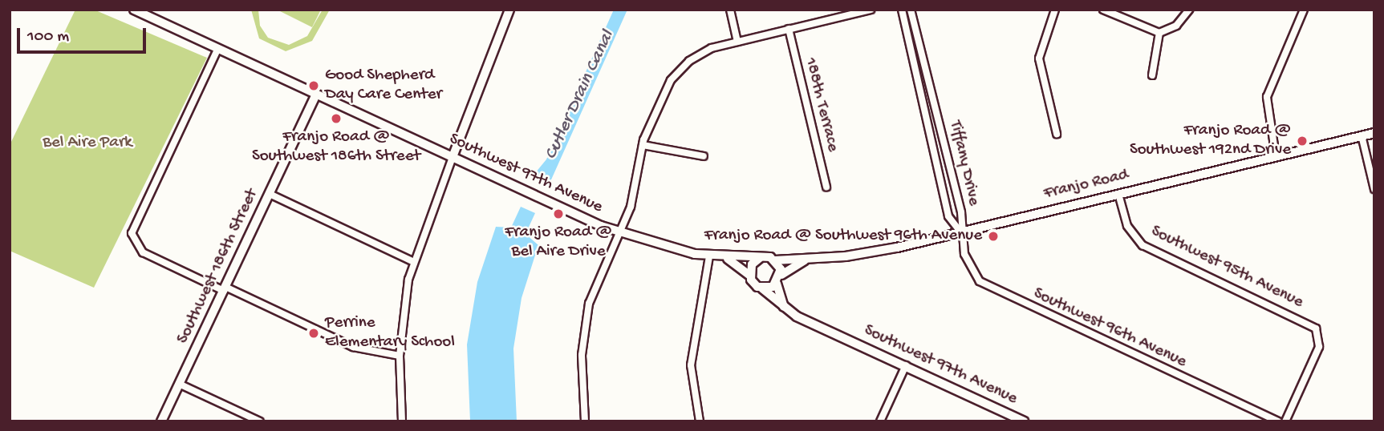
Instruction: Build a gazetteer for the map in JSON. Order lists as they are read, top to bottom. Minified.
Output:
{"streets":{"street":["188th Terrace","Tiffany Drive","Southwest 97th Avenue","Franjo Road","Southwest 186th Street","Southwest 95th Avenue","Southwest 96th Avenue"]},"crossings":[["Tiffany Drive","Franjo Road"],["Tiffany Drive","Southwest 96th Avenue"],["Southwest 97th Avenue","Franjo Road"],["Southwest 97th Avenue","Southwest 186th Street"],["Franjo Road","Southwest 95th Avenue"],["Franjo Road","Southwest 96th Avenue"]],"water":["Cutler Drain Canal"],"parks":["Bel Aire Park"],"places":["Good Shepherd Day Care Center","Franjo Road @ Southwest 186th Street","Franjo Road @ Southwest 192nd Drive","Franjo Road @ Bel Aire Drive","Franjo Road @ Southwest 96th Avenue","Perrine Elementary School"],"scale_bar":"100 m"}
